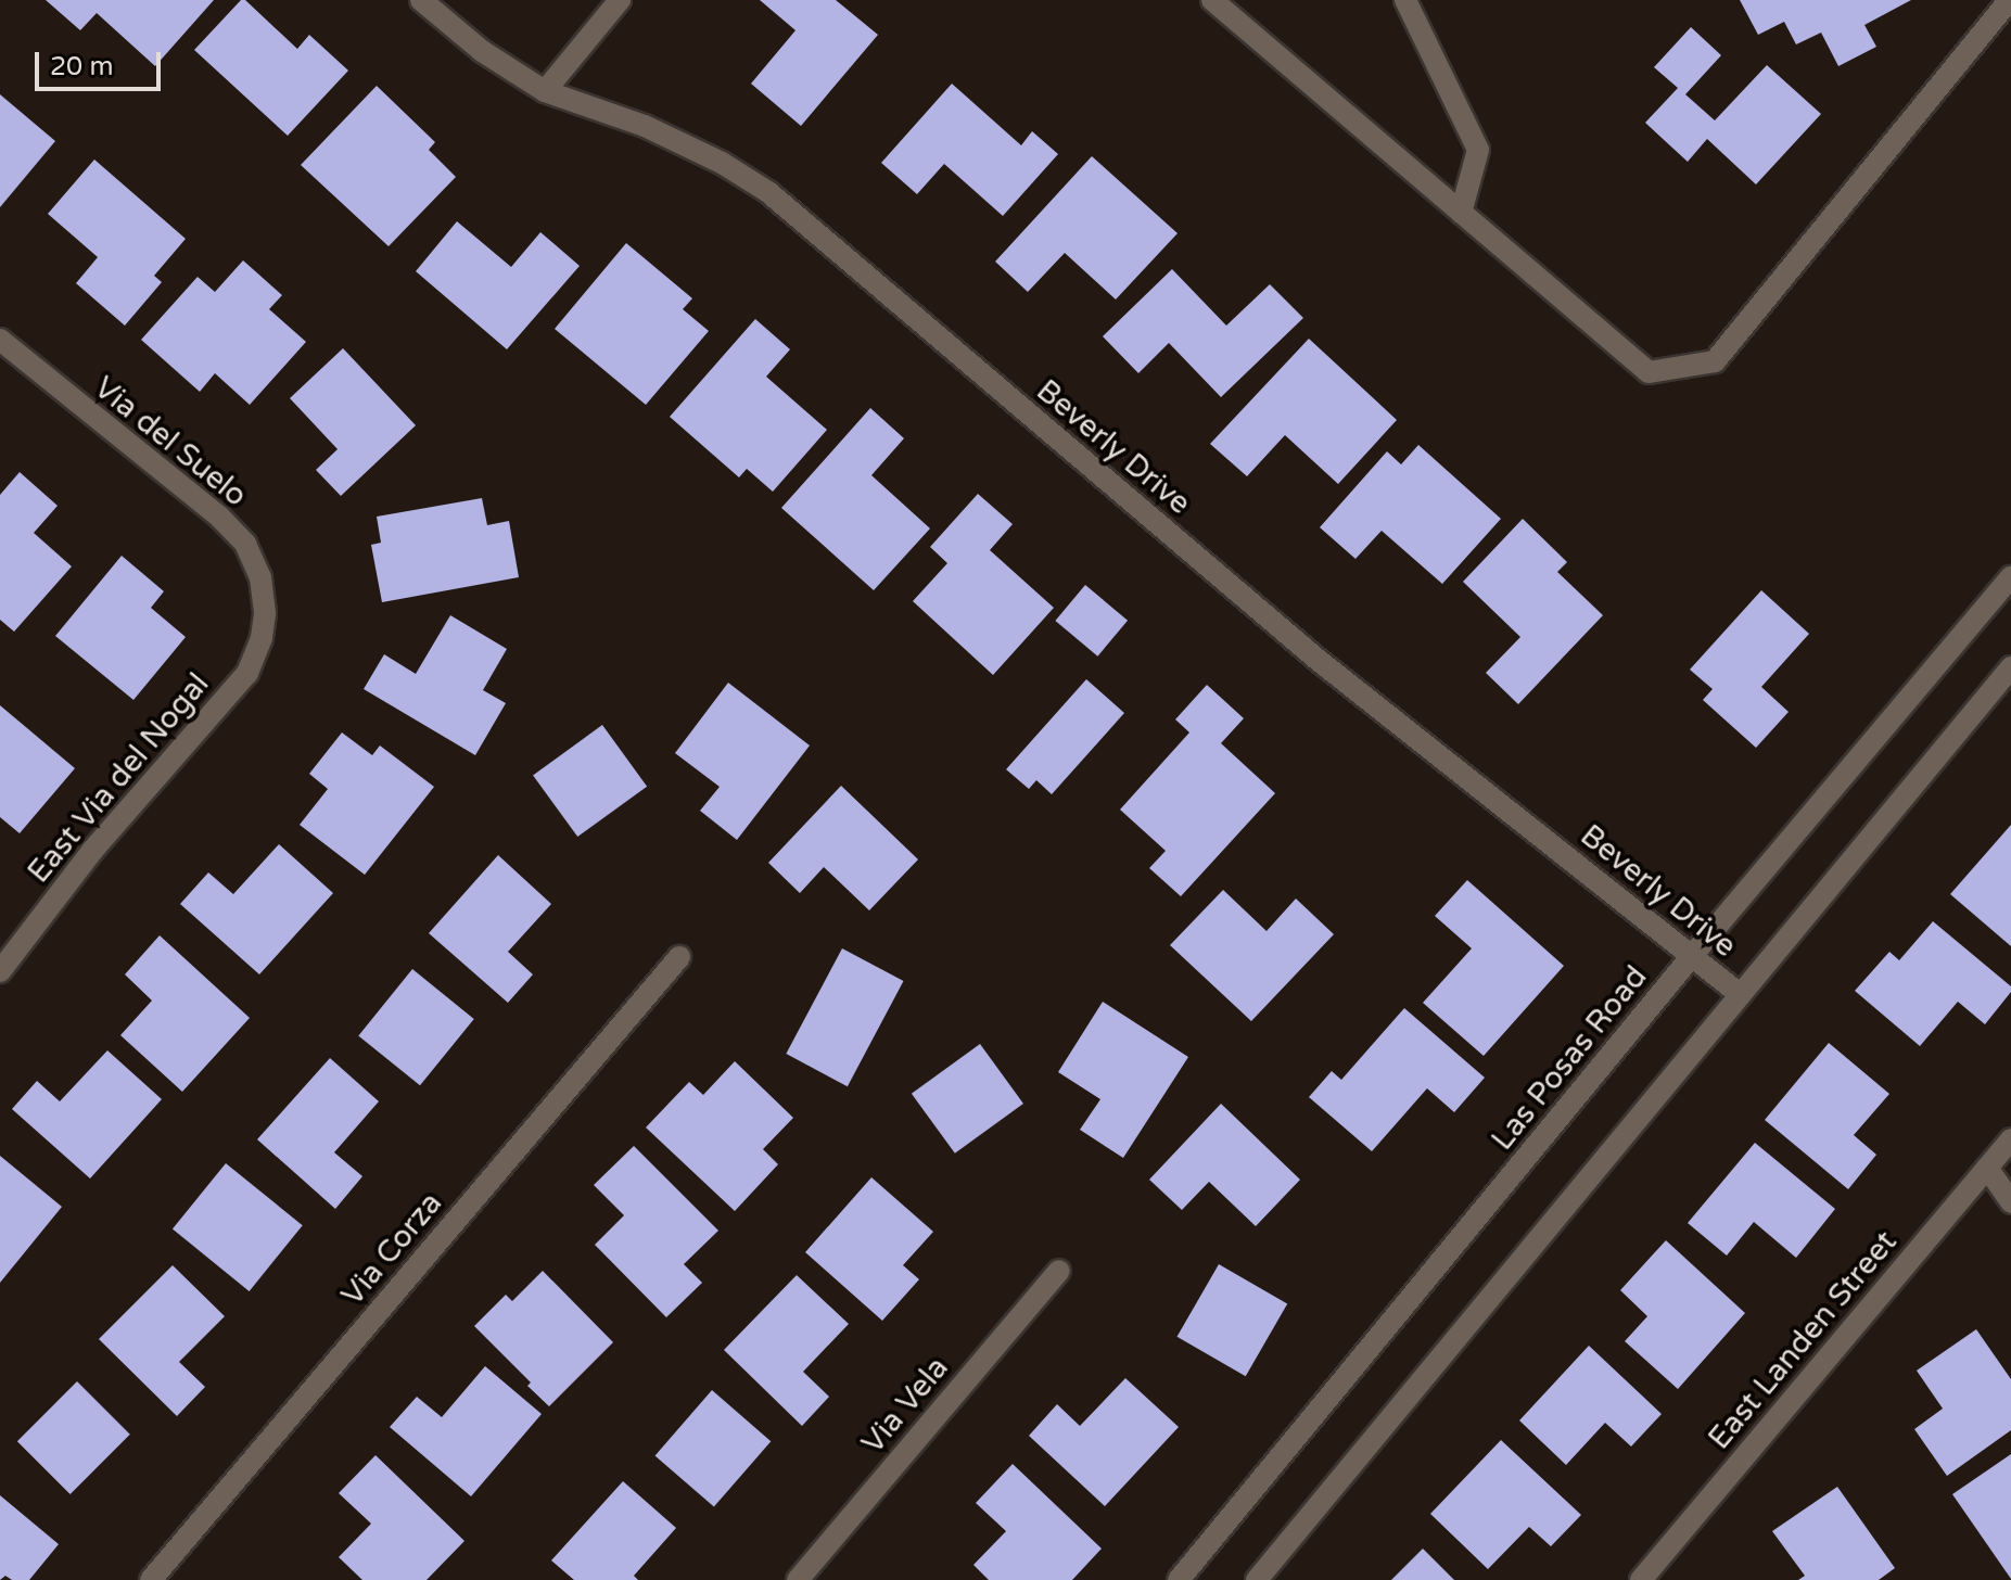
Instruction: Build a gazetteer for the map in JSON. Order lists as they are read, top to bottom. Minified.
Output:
{"streets":{"street":["Via del Suelo","Beverly Drive","East Via del Nogal","Las Posas Road","Via Corza","East Landen Street","Via Vela"]},"crossings":[["Via del Suelo","East Via del Nogal"],["Beverly Drive","Las Posas Road"]],"scale_bar":"20 m"}
